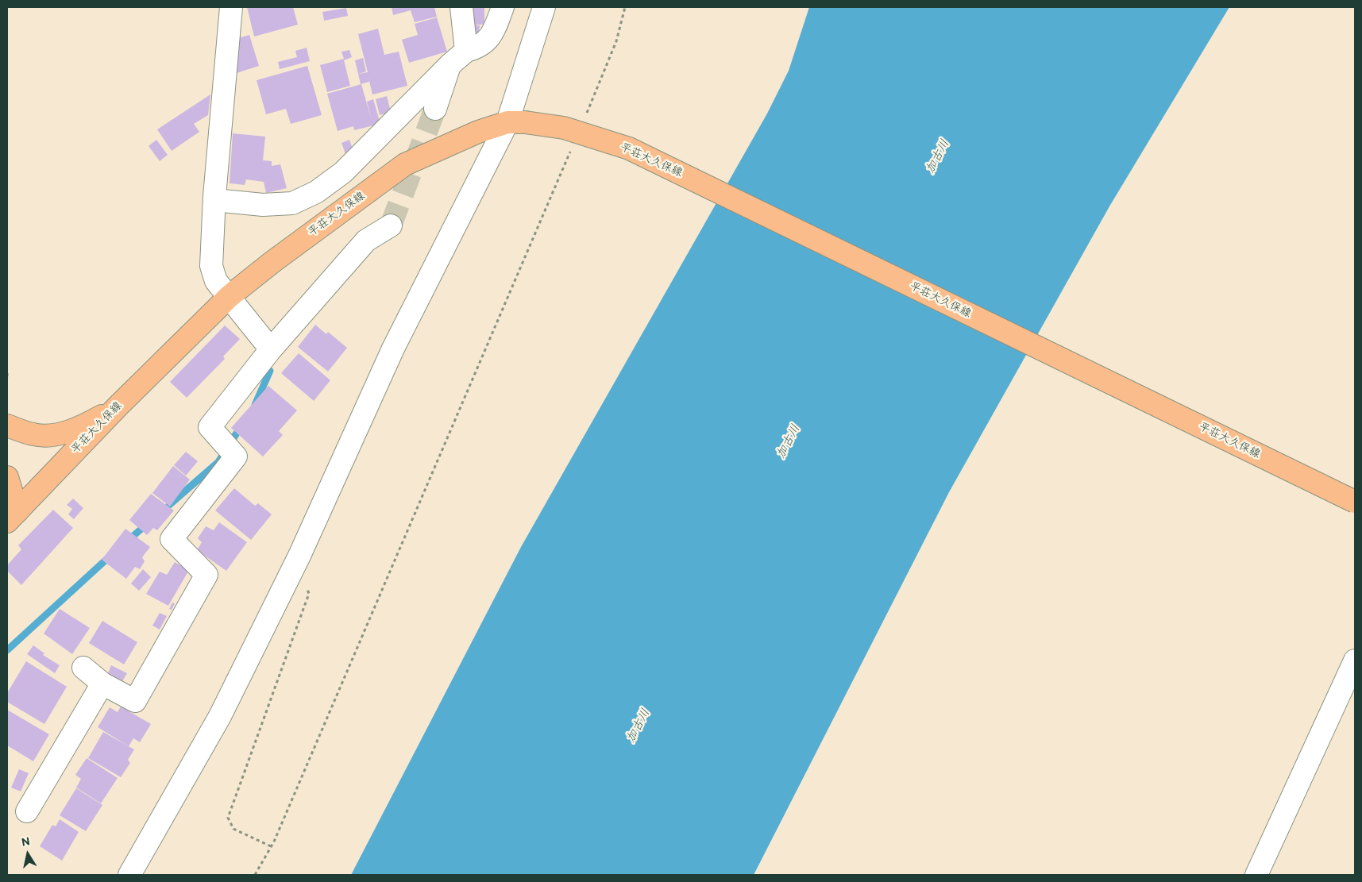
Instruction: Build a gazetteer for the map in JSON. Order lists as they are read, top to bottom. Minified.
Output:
{"streets":{"main road":["平荘大久保線"]},"water":["加古川"],"north":"top"}
